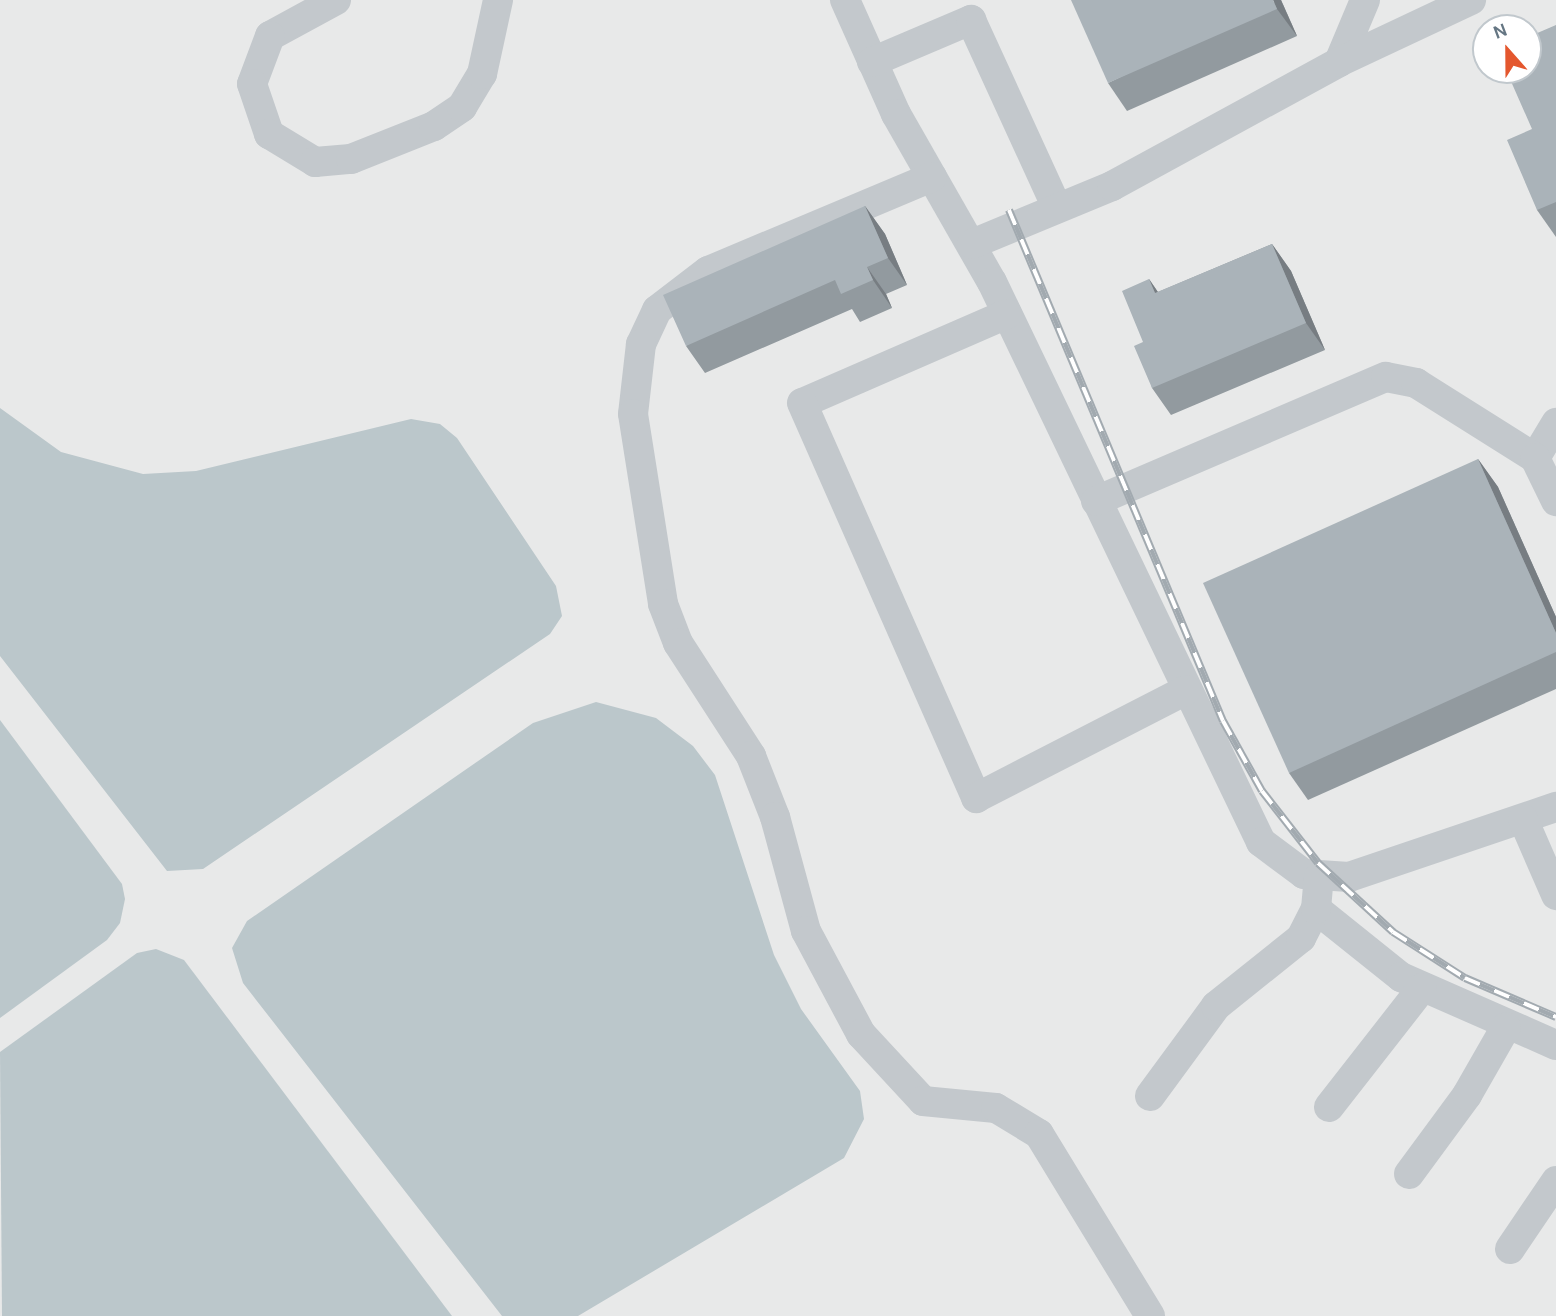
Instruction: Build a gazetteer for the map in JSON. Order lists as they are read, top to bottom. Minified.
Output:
{"north":"top"}
